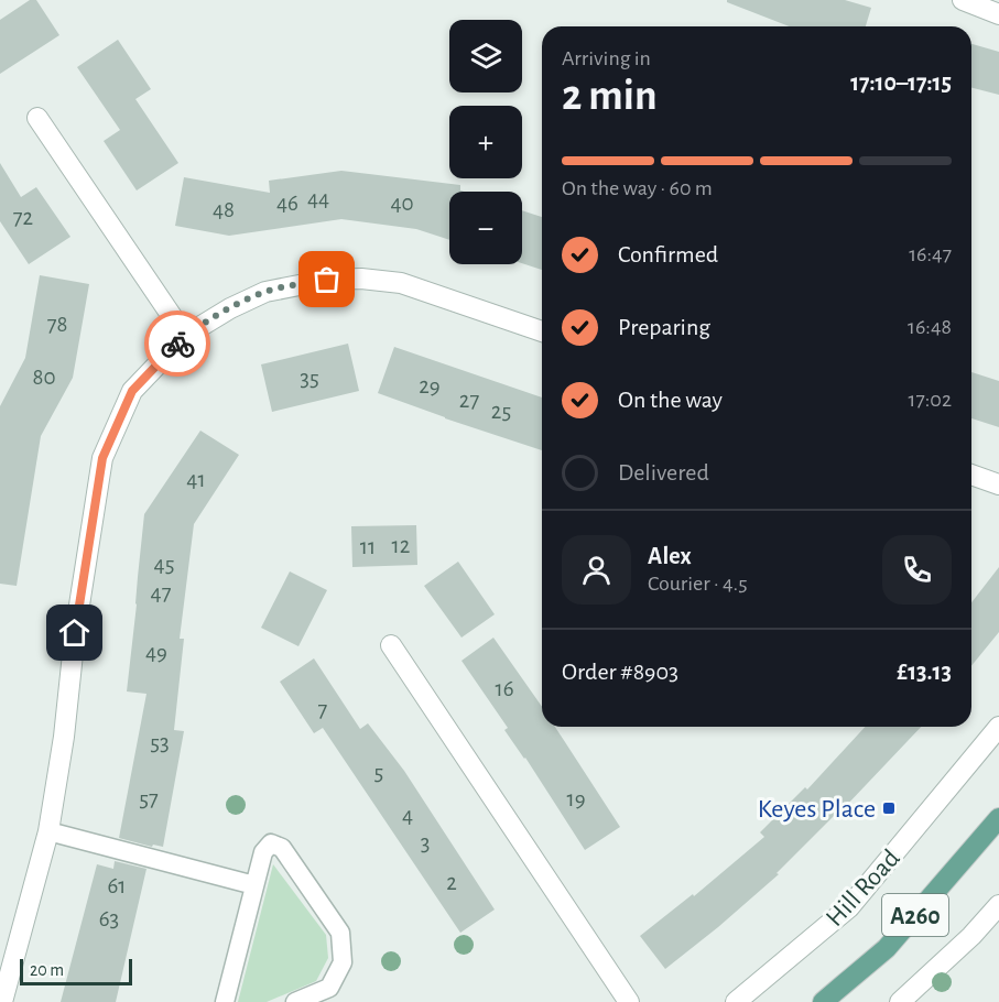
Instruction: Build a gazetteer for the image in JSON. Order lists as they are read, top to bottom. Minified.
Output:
{"streets":{"main road":["A260"],"street":["Hill Road"]},"places":{"transit":["Keyes Place"]},"house_numbers":["44","46","40","48","72","78","80","35","29","27","25","41","12","11","45","47","49","16","7","53","5","57","19","4","3","2","61","63"],"scale_bar":"20 m","page":{"map_buttons":["+","−"],"heading":["2 min","Arriving in","17:10–17:15"],"panel":["Alex","Courier · 4.5","Order #8903","£13.13"],"bar":"On the way · 60 m","list":[["Confirmed","16:47"],["Preparing","16:48"],["On the way","17:02"],"Delivered"],"scale":"20 m"}}
